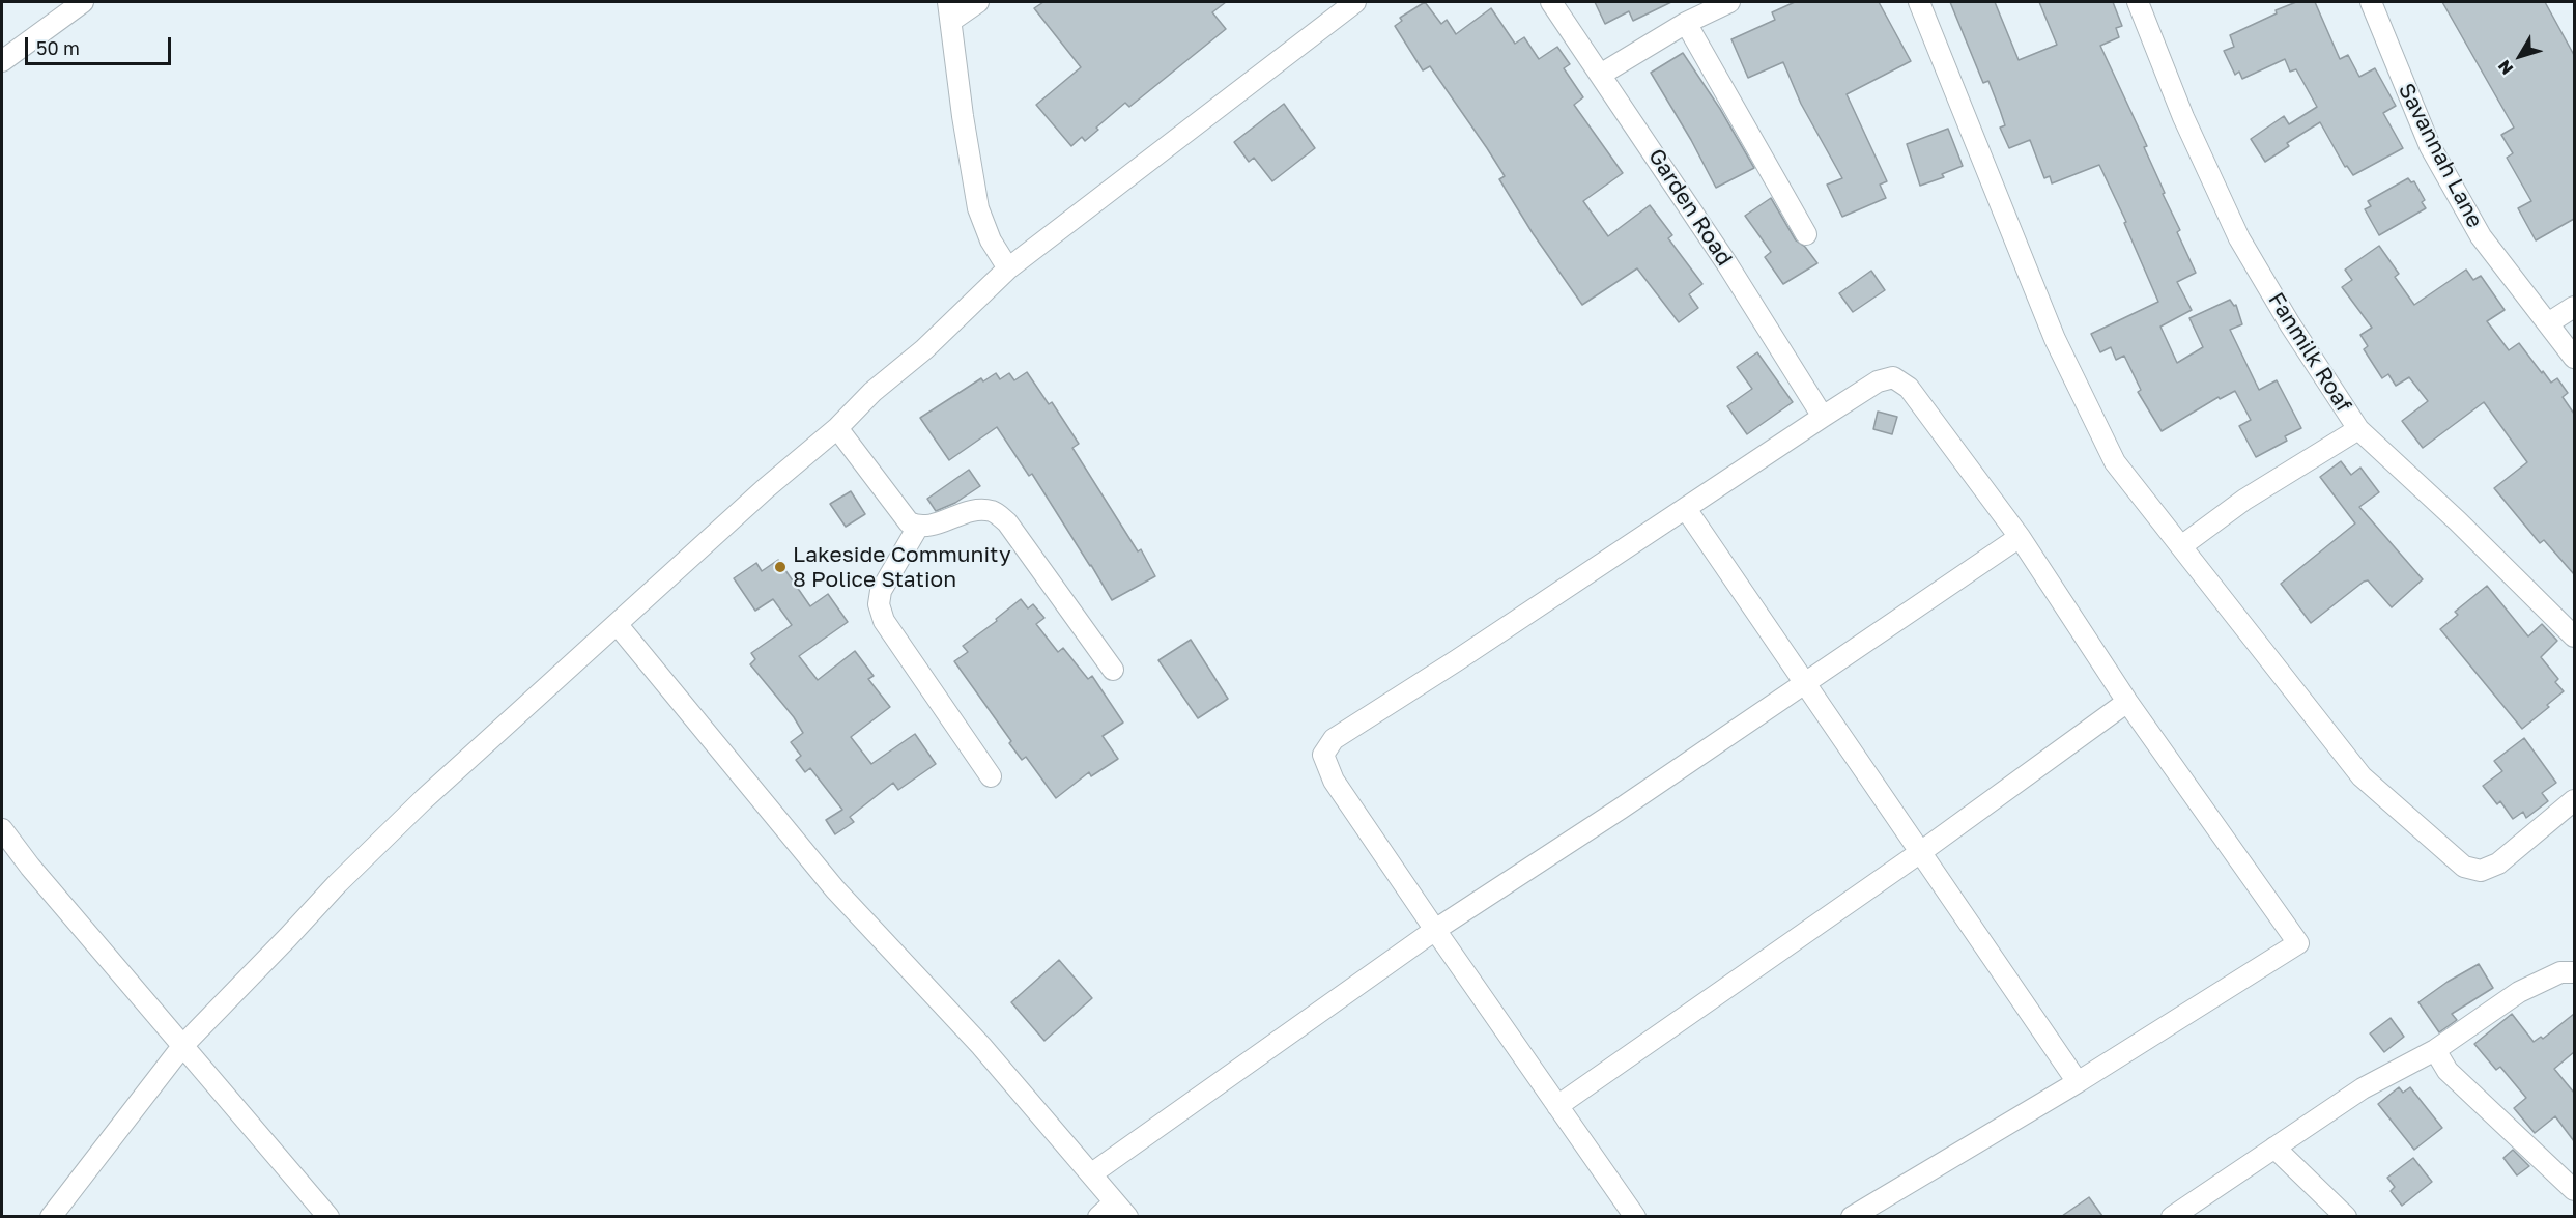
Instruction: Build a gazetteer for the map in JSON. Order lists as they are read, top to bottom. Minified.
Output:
{"streets":{"street":["Savannah Lane","Garden Road","Fanmilk Roaf"]},"places":["Lakeside Community 8 Police Station"],"scale_bar":"50 m","north":"bottom left"}
